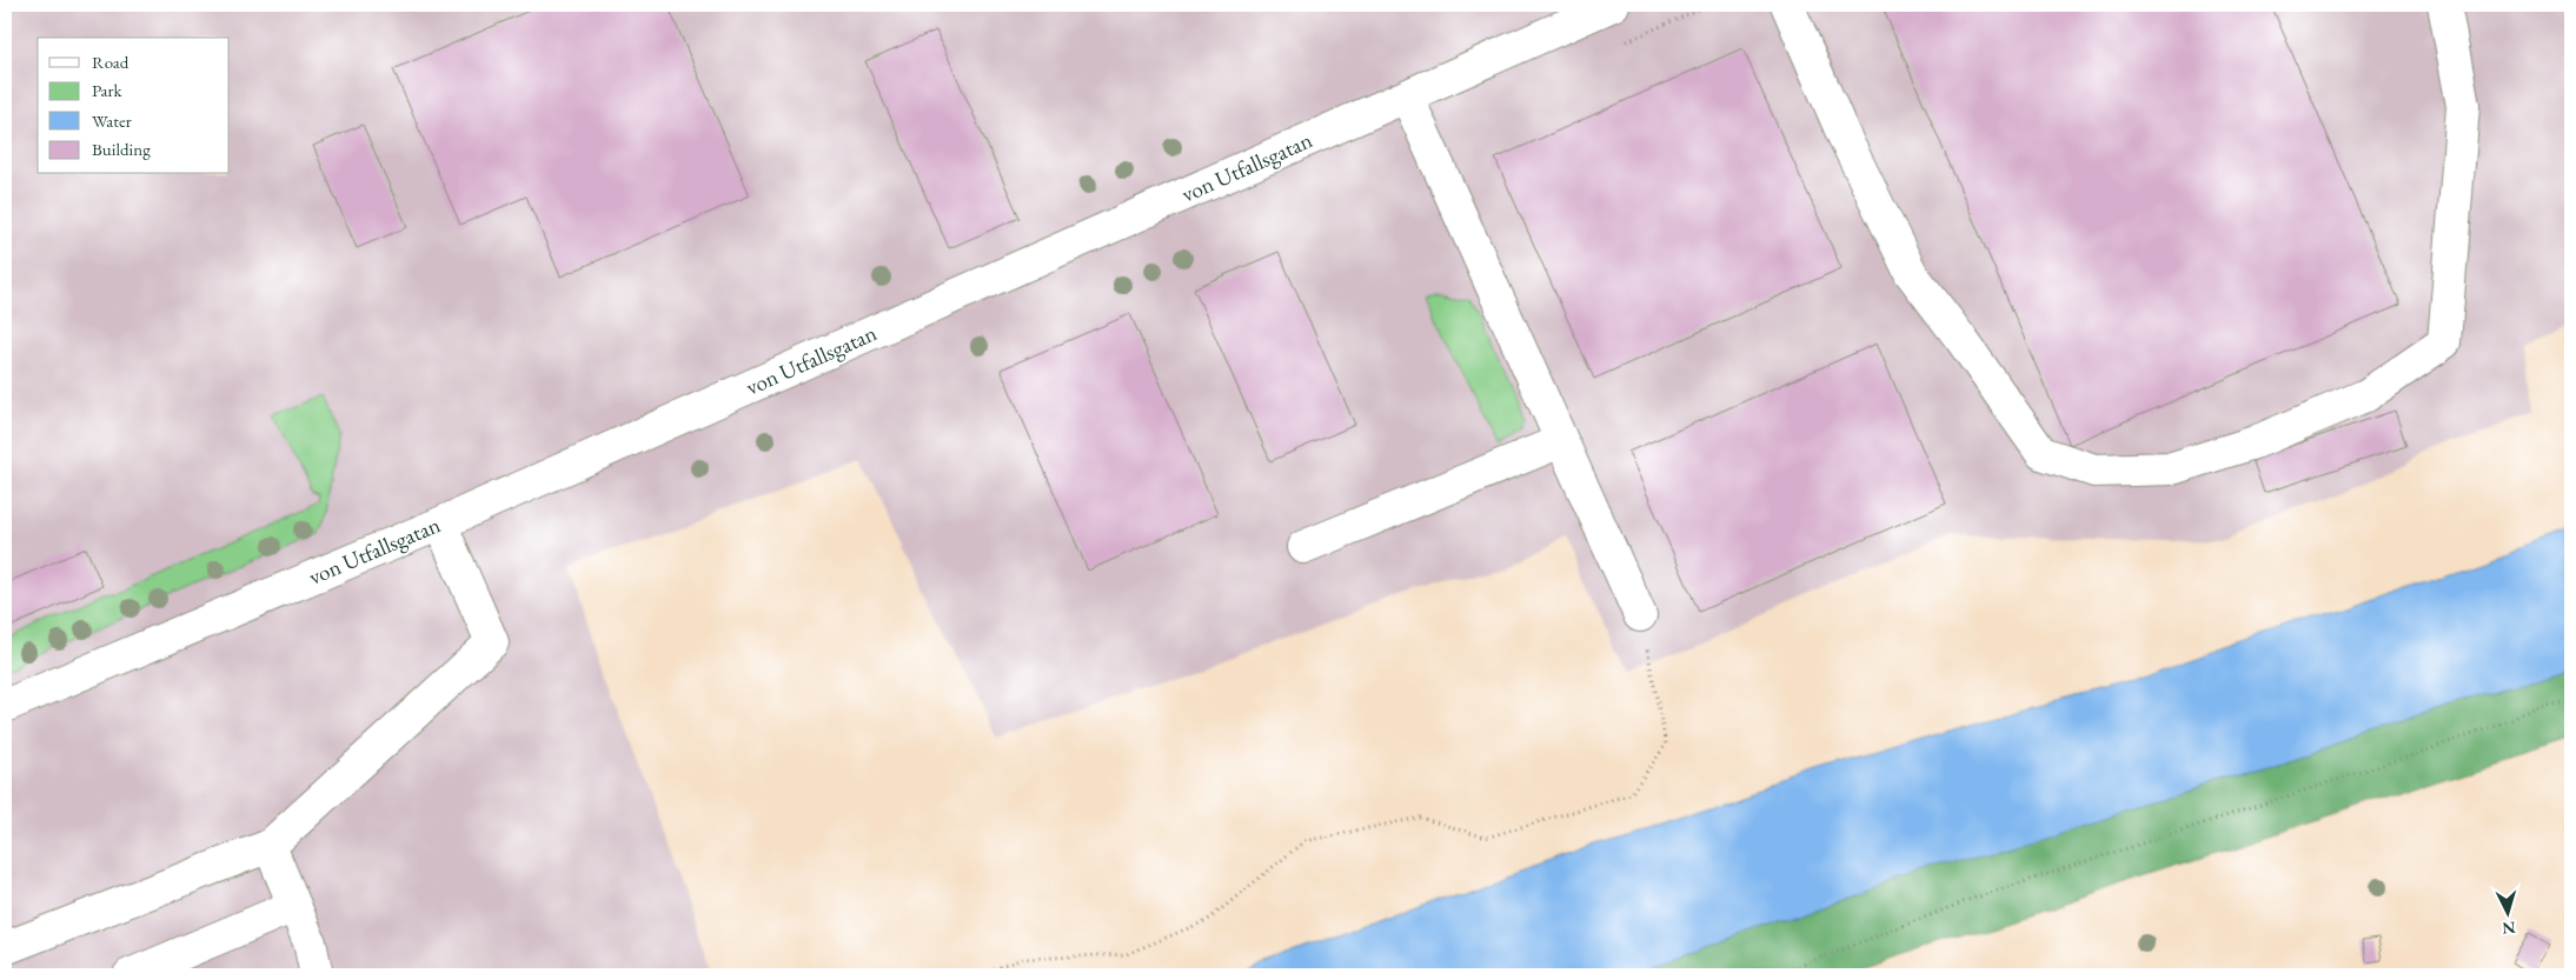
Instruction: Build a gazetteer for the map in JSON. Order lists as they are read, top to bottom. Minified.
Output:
{"streets":{"street":["von Utfallsgatan"]},"legend":["Road","Park","Water","Building"],"north":"bottom"}
